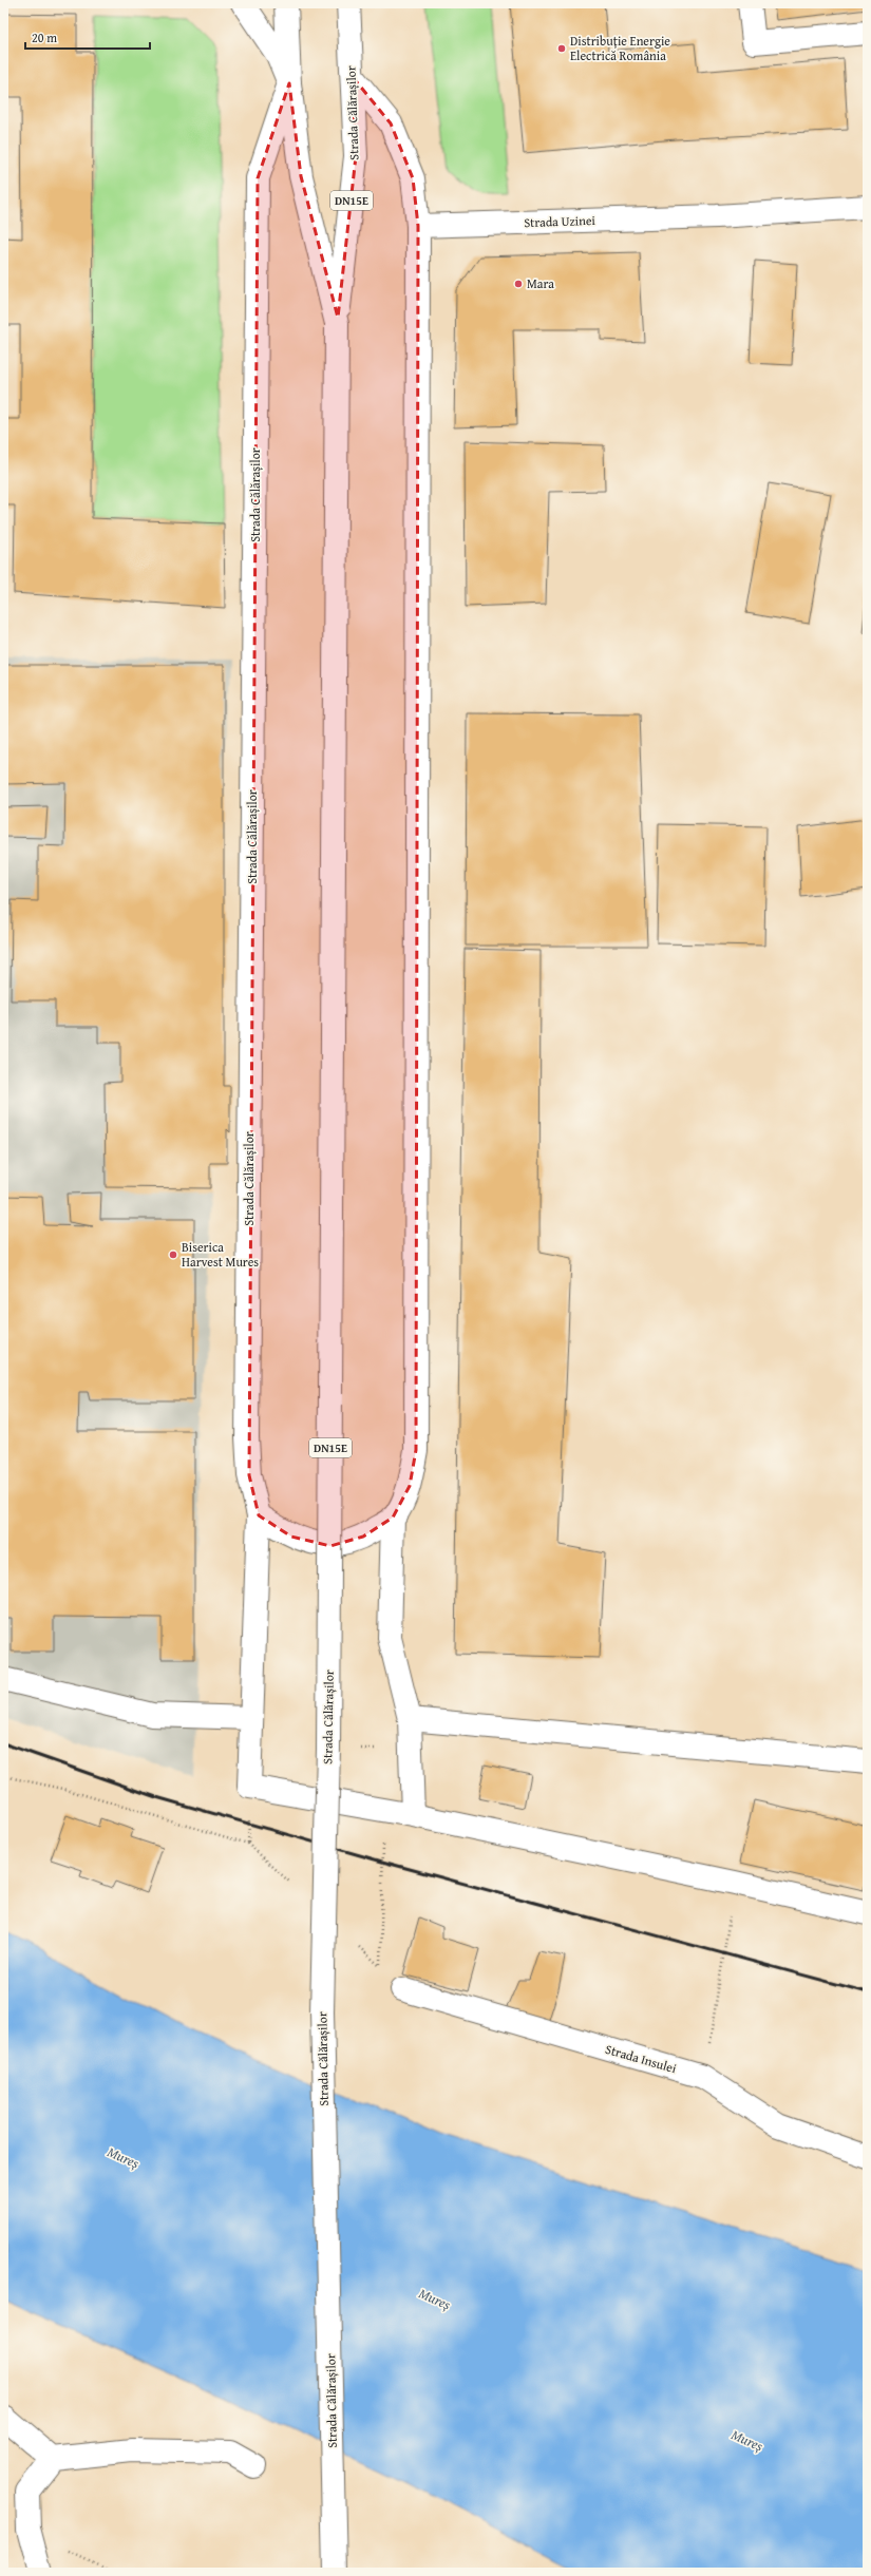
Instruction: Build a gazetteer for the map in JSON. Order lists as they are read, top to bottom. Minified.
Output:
{"streets":{"street":["Strada Călărașilor","DN15E","Strada Uzinei","Strada Insulei"]},"water":["Mureș"],"places":["Distribuție Energie Electrică România","Mara","Biserica Harvest Mures"],"scale_bar":"20 m"}
